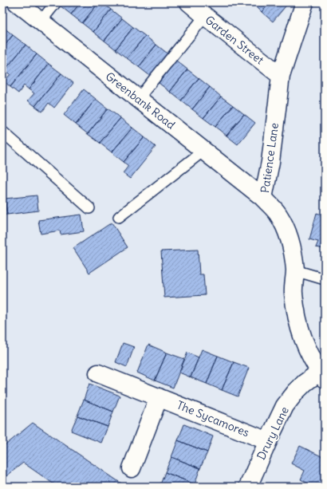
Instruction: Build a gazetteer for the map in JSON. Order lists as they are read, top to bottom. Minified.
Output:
{"streets":{"street":["Garden Street","Greenbank Road","Patience Lane","The Sycamores","Drury Lane"]},"crossings":[["Garden Street","Patience Lane"],["Greenbank Road","Patience Lane"],["Patience Lane","Drury Lane"],["The Sycamores","Drury Lane"]]}
